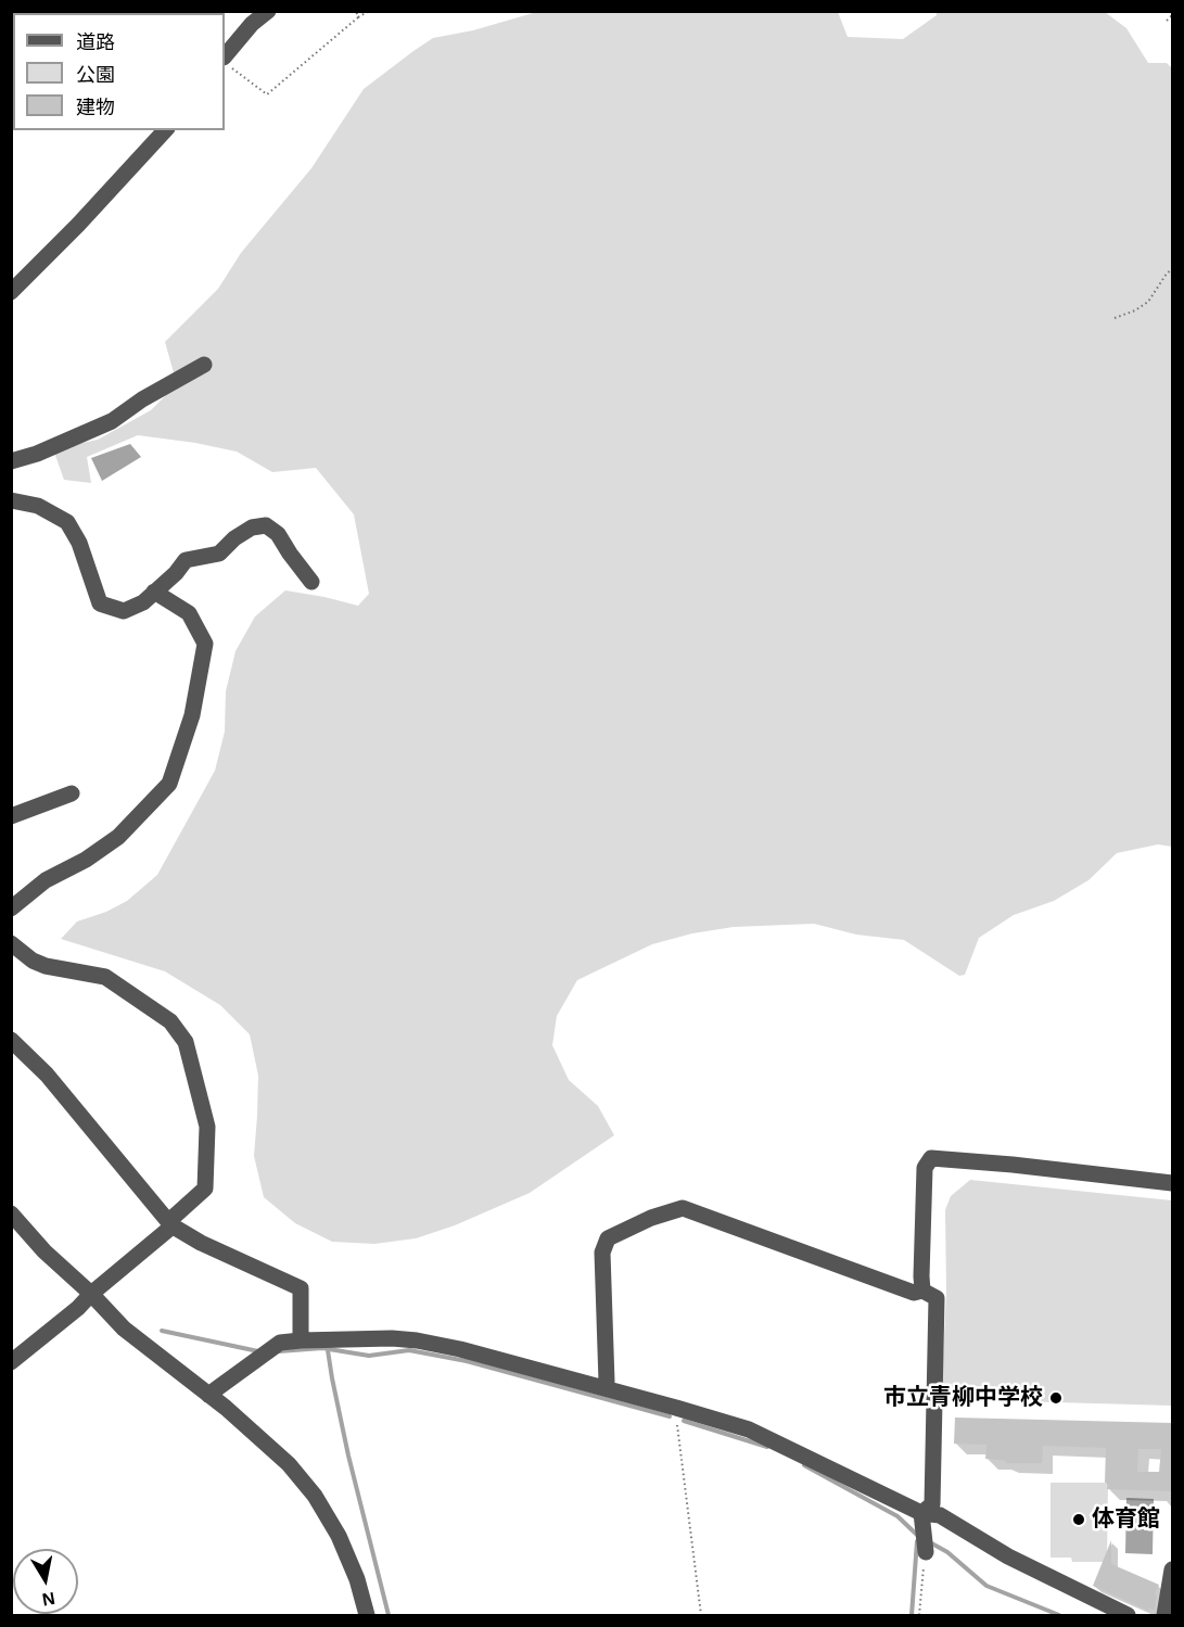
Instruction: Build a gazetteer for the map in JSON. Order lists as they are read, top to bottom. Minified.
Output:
{"places":["市立青柳中学校","体育館"],"legend":["道路","公園","建物"],"north":"bottom"}
